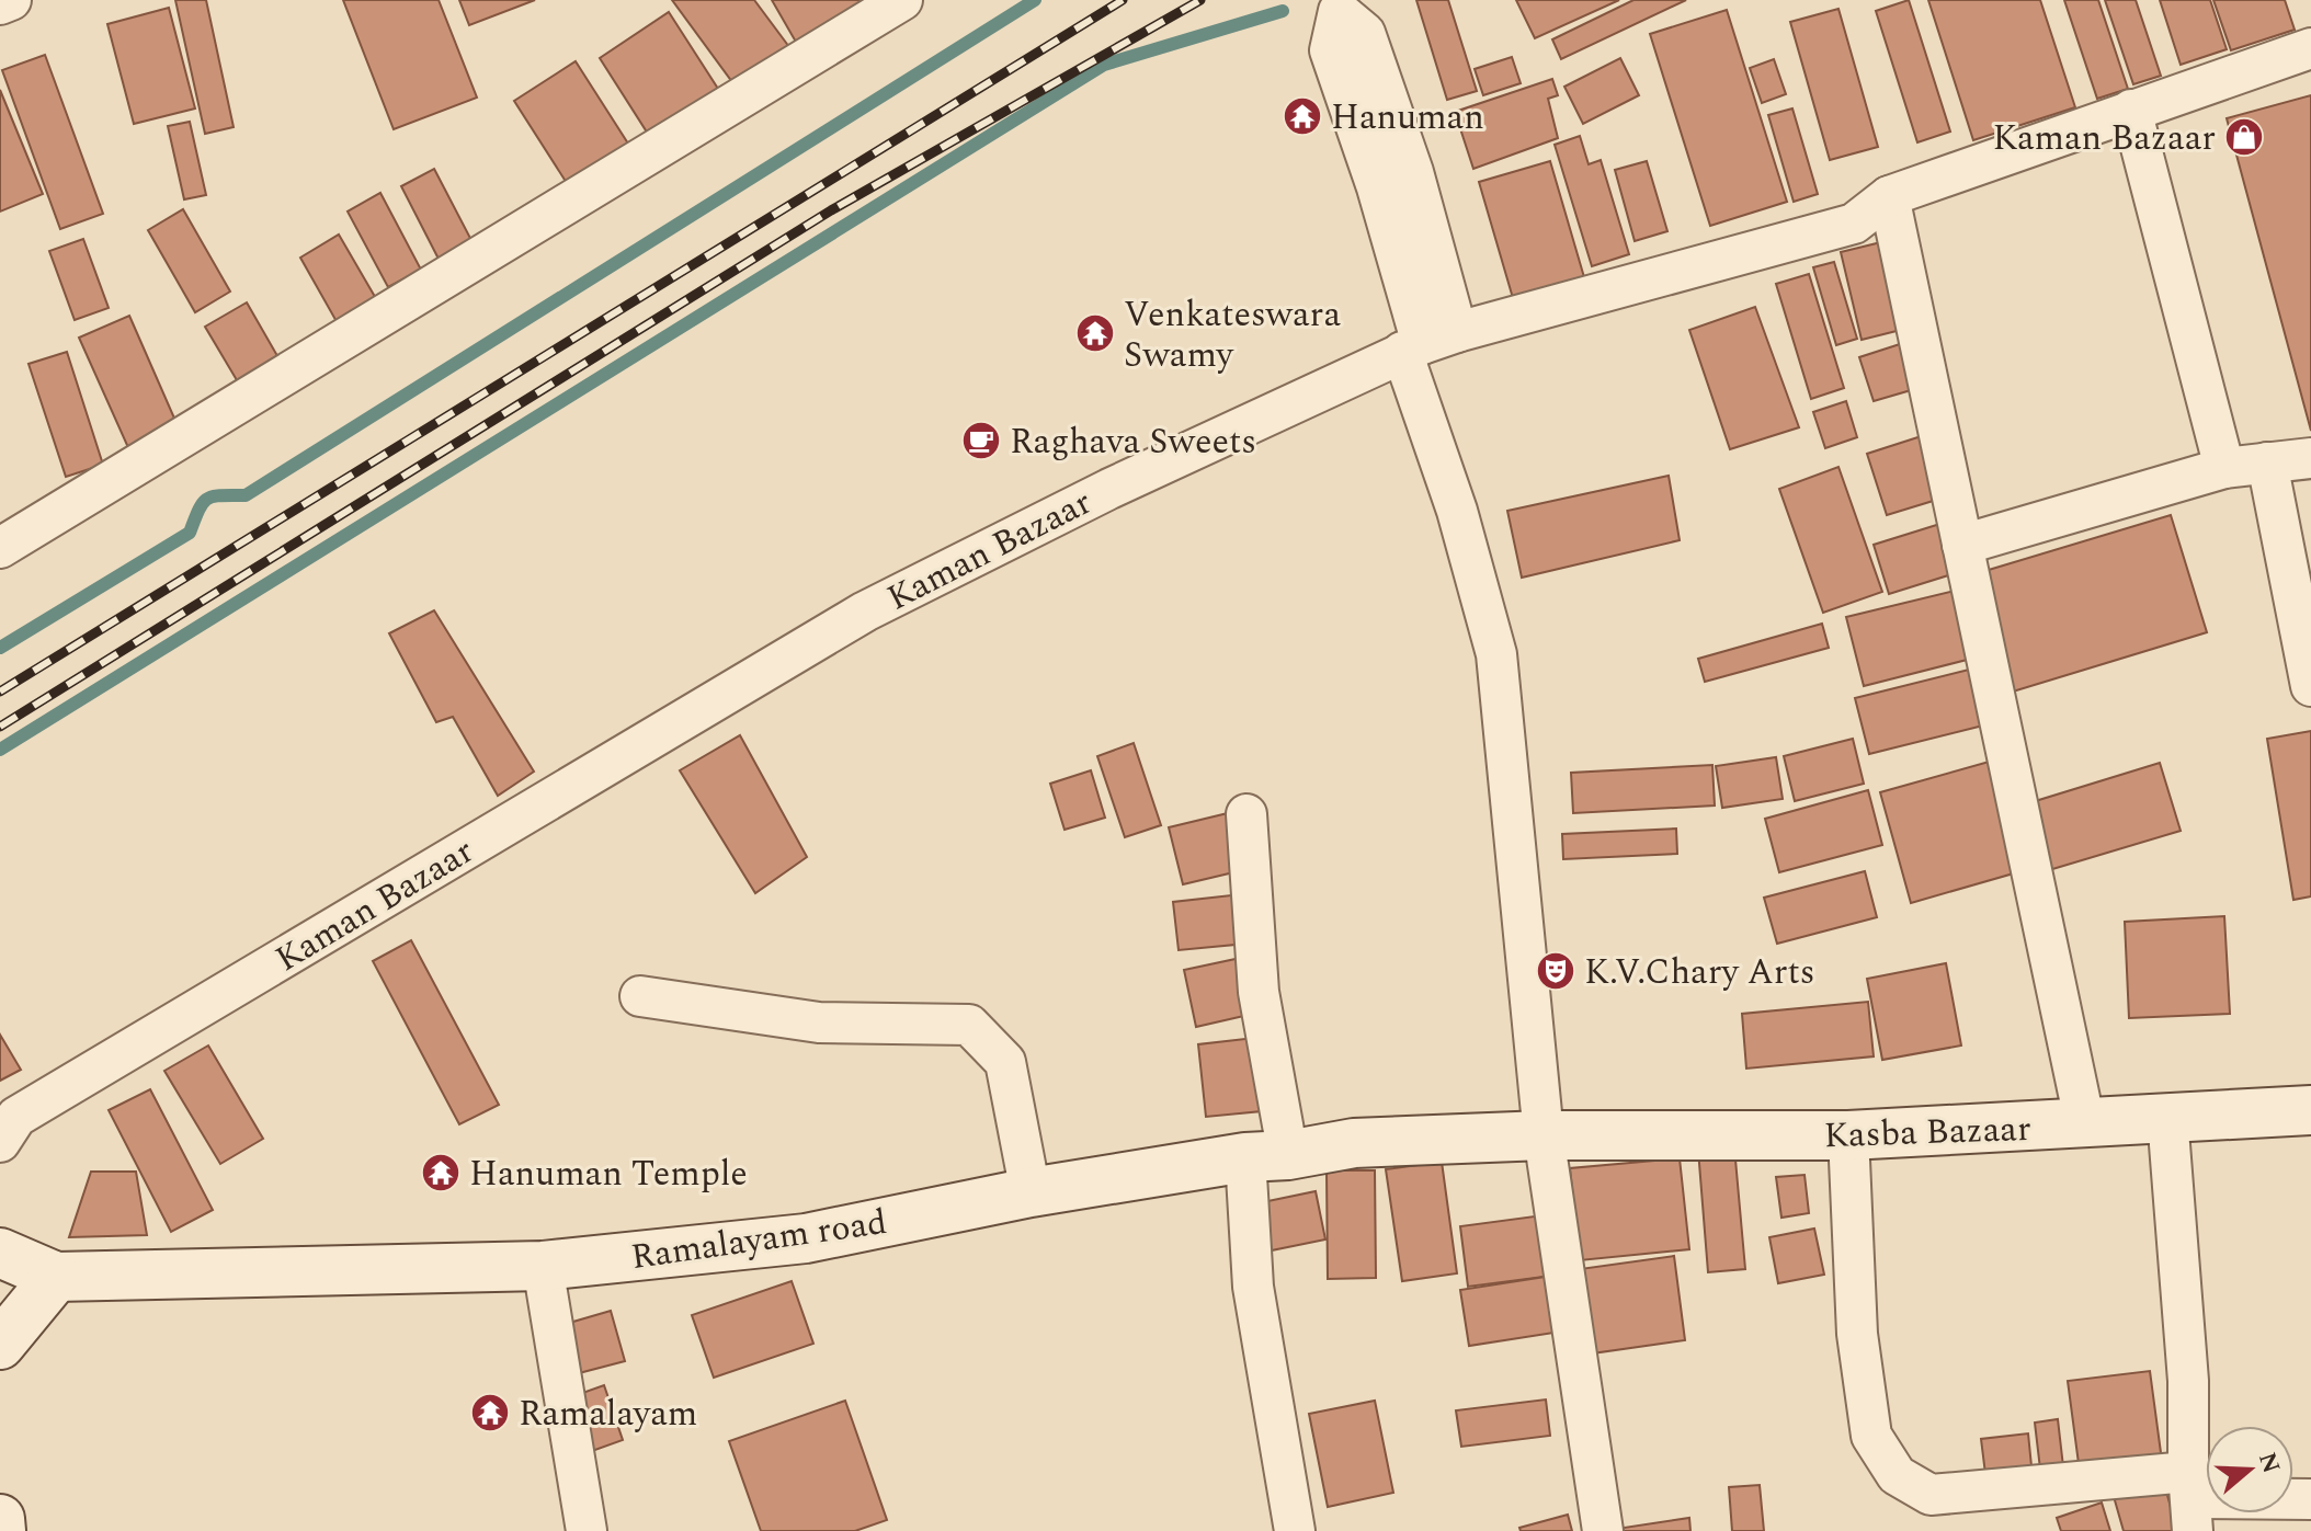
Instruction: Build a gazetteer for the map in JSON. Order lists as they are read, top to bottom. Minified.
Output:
{"streets":{"street":["Kaman Bazaar","Kasba Bazaar","Ramalayam road"]},"crossings":[["Kasba Bazaar","Ramalayam road"]],"places":{"temple":["Hanuman","Venkateswara Swamy","Hanuman Temple","Ramalayam"],"shop":["Kaman Bazaar"],"cafe":["Raghava Sweets"],"theatre":["K.V.Chary Arts"]},"north":"right"}
